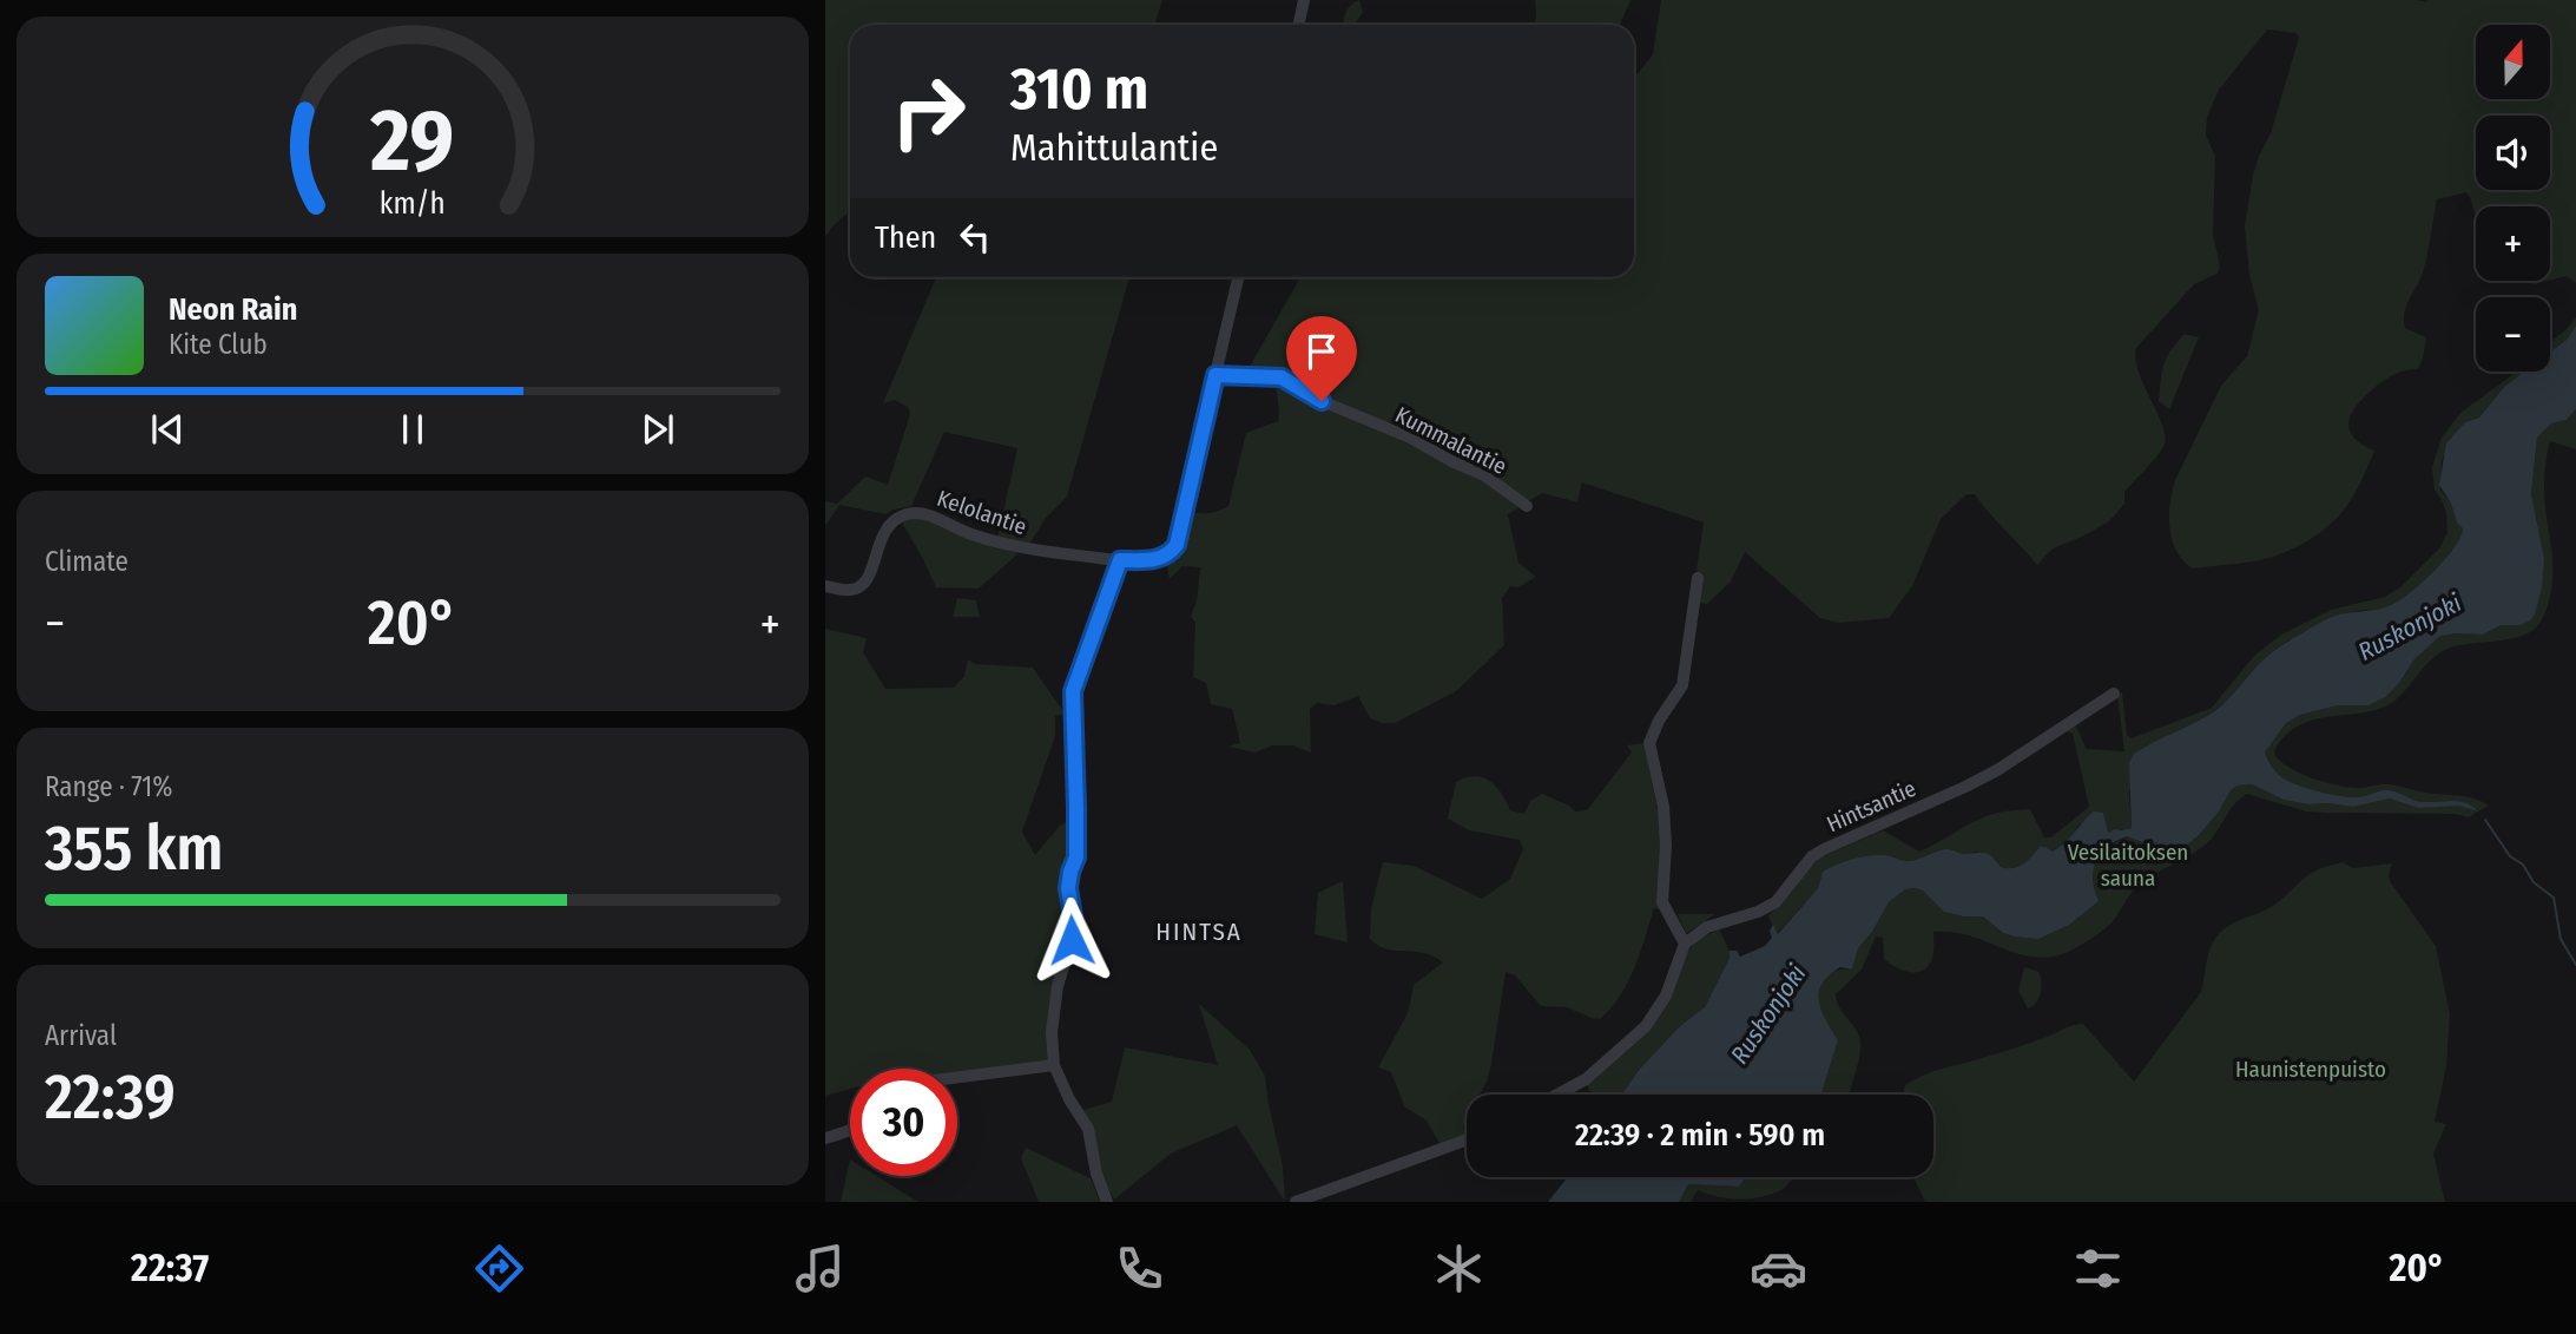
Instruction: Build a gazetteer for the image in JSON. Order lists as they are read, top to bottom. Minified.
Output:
{"streets":{"street":["Kummalantie","Kelolantie","Hintsantie"]},"districts":["HINTSA"],"water":["Ruskonjoki"],"parks":["Vesilaitoksen sauna","Haunistenpuisto"],"north":"top","page":{"map_buttons":["+","−"],"turn":["310 m","Mahittulantie"],"then":"Then","song":["Neon Rain","Kite Club"],"tile":["Climate",["Range · 71%","355 km"],["Arrival","22:39"]],"heat":["−","20°","+"],"limit":"30","trip":"22:39 · 2 min · 590 m","tabs":["22:37","20°"],"gauge":["29","km/h"]}}
